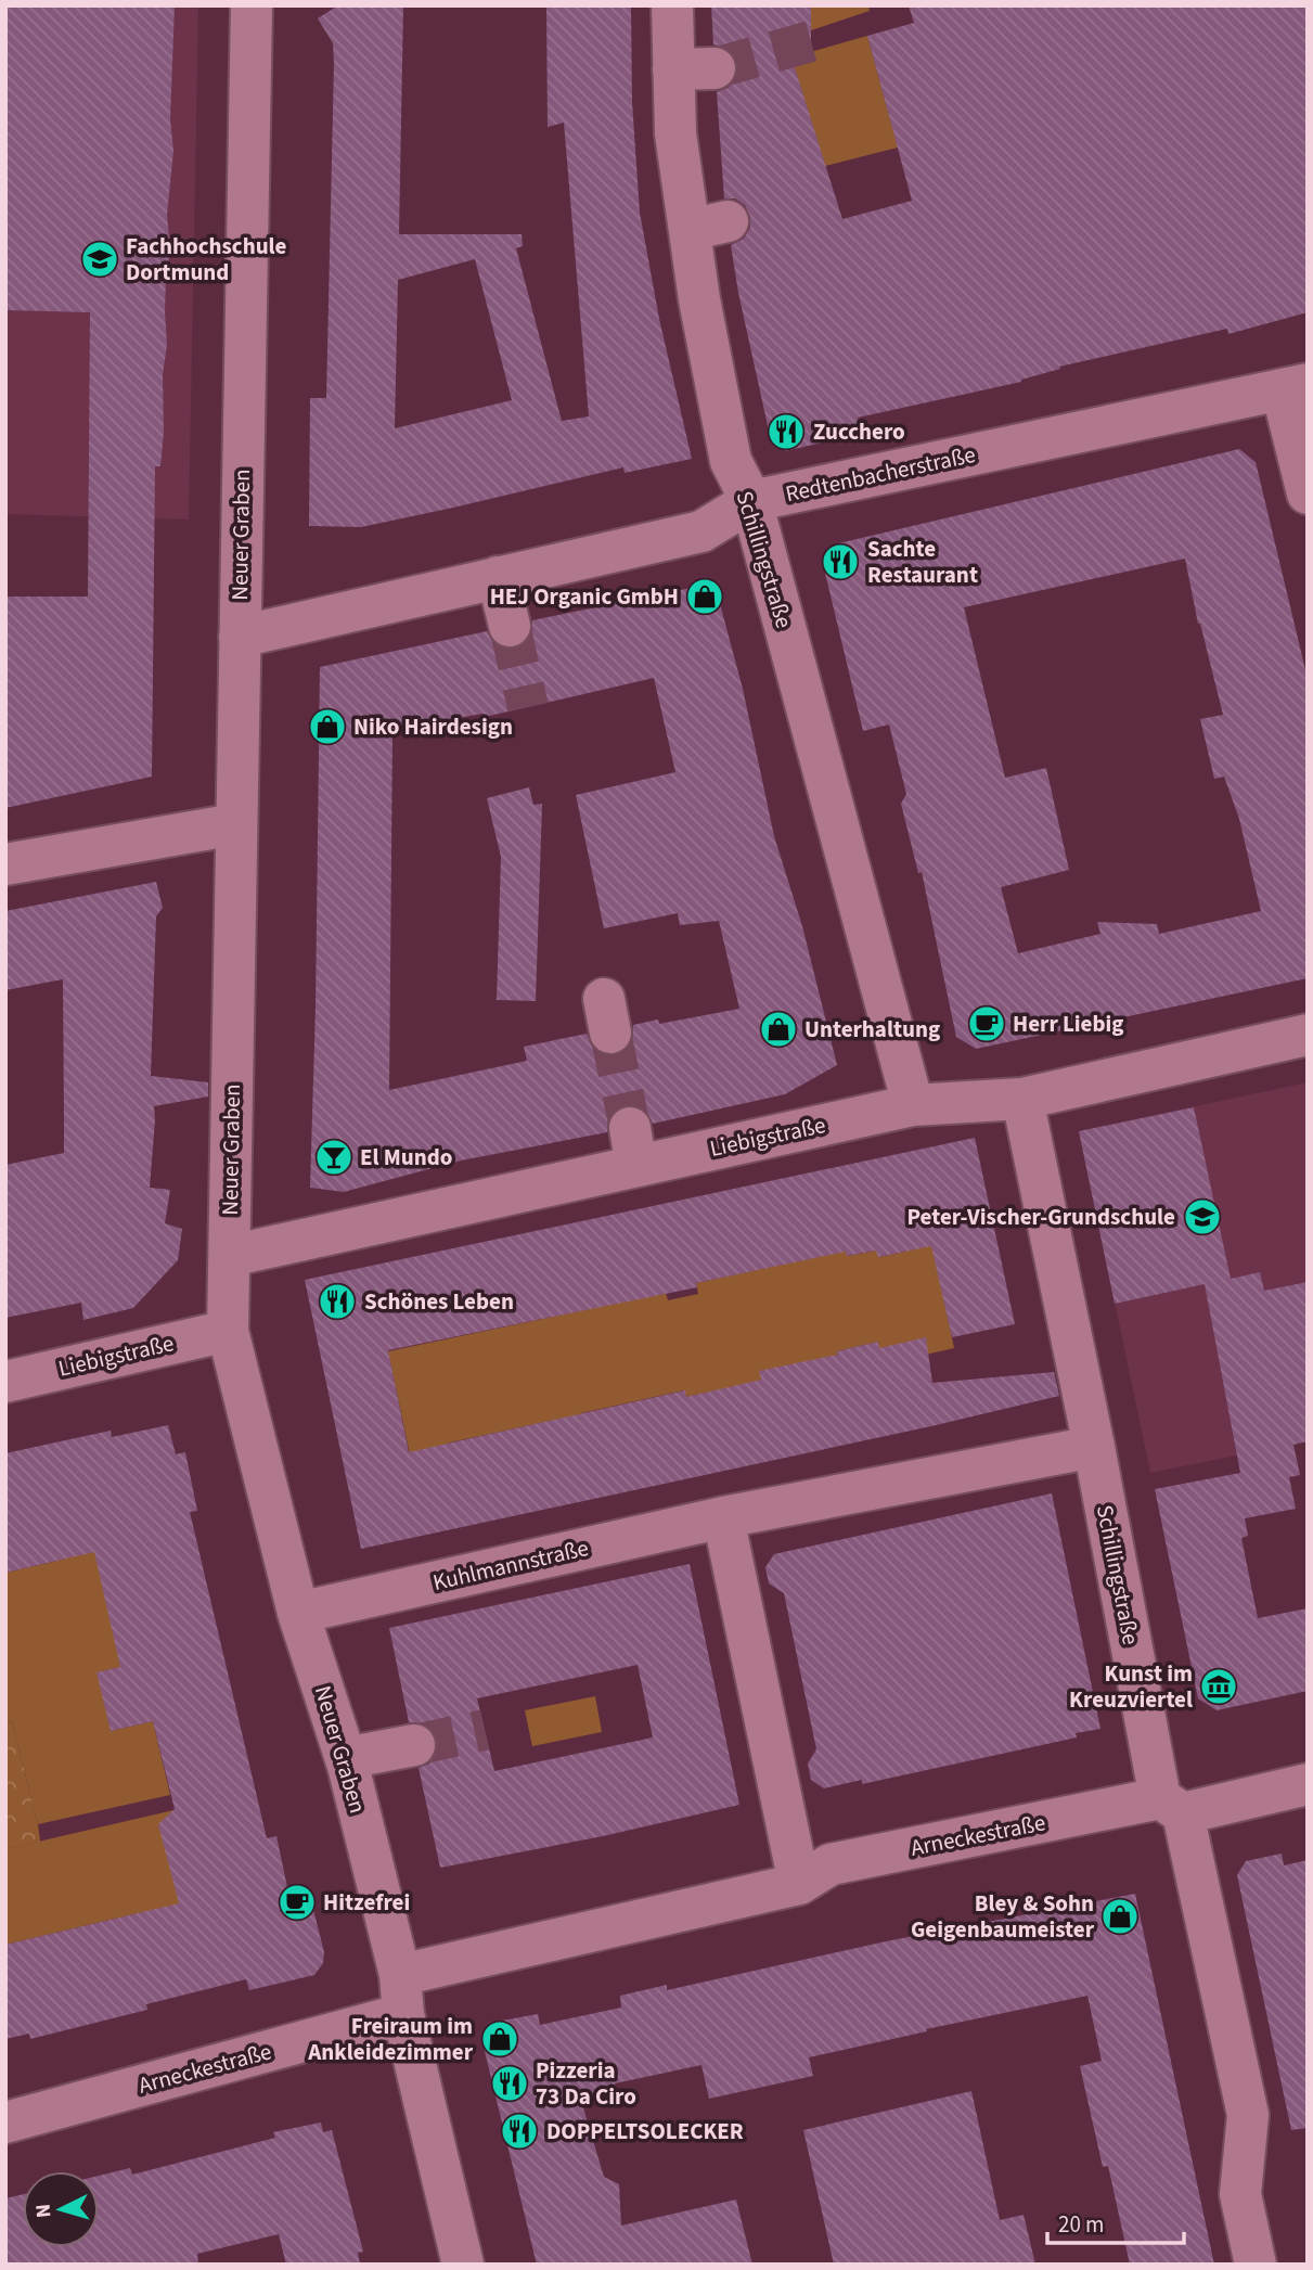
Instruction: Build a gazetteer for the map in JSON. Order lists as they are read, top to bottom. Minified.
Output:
{"streets":{"street":["Redtenbacherstraße","Neuer Graben","Schillingstraße","Liebigstraße","Kuhlmannstraße","Arneckestraße"]},"crossings":[["Redtenbacherstraße","Neuer Graben"],["Redtenbacherstraße","Schillingstraße"],["Neuer Graben","Liebigstraße"],["Neuer Graben","Kuhlmannstraße"],["Neuer Graben","Arneckestraße"],["Schillingstraße","Liebigstraße"],["Schillingstraße","Kuhlmannstraße"],["Schillingstraße","Arneckestraße"]],"places":{"school or university":["Fachhochschule Dortmund","Peter-Vischer-Grundschule"],"restaurant":["Zucchero","Sachte Restaurant","Schönes Leben","Pizzeria 73 Da Ciro","DOPPELTSOLECKER"],"shop":["HEJ Organic GmbH","Niko Hairdesign","Unterhaltung","Bley & Sohn Geigenbaumeister","Freiraum im Ankleidezimmer"],"cafe":["Herr Liebig","Hitzefrei"],"bar":["El Mundo"],"museum":["Kunst im Kreuzviertel"]},"scale_bar":"20 m","north":"left"}
